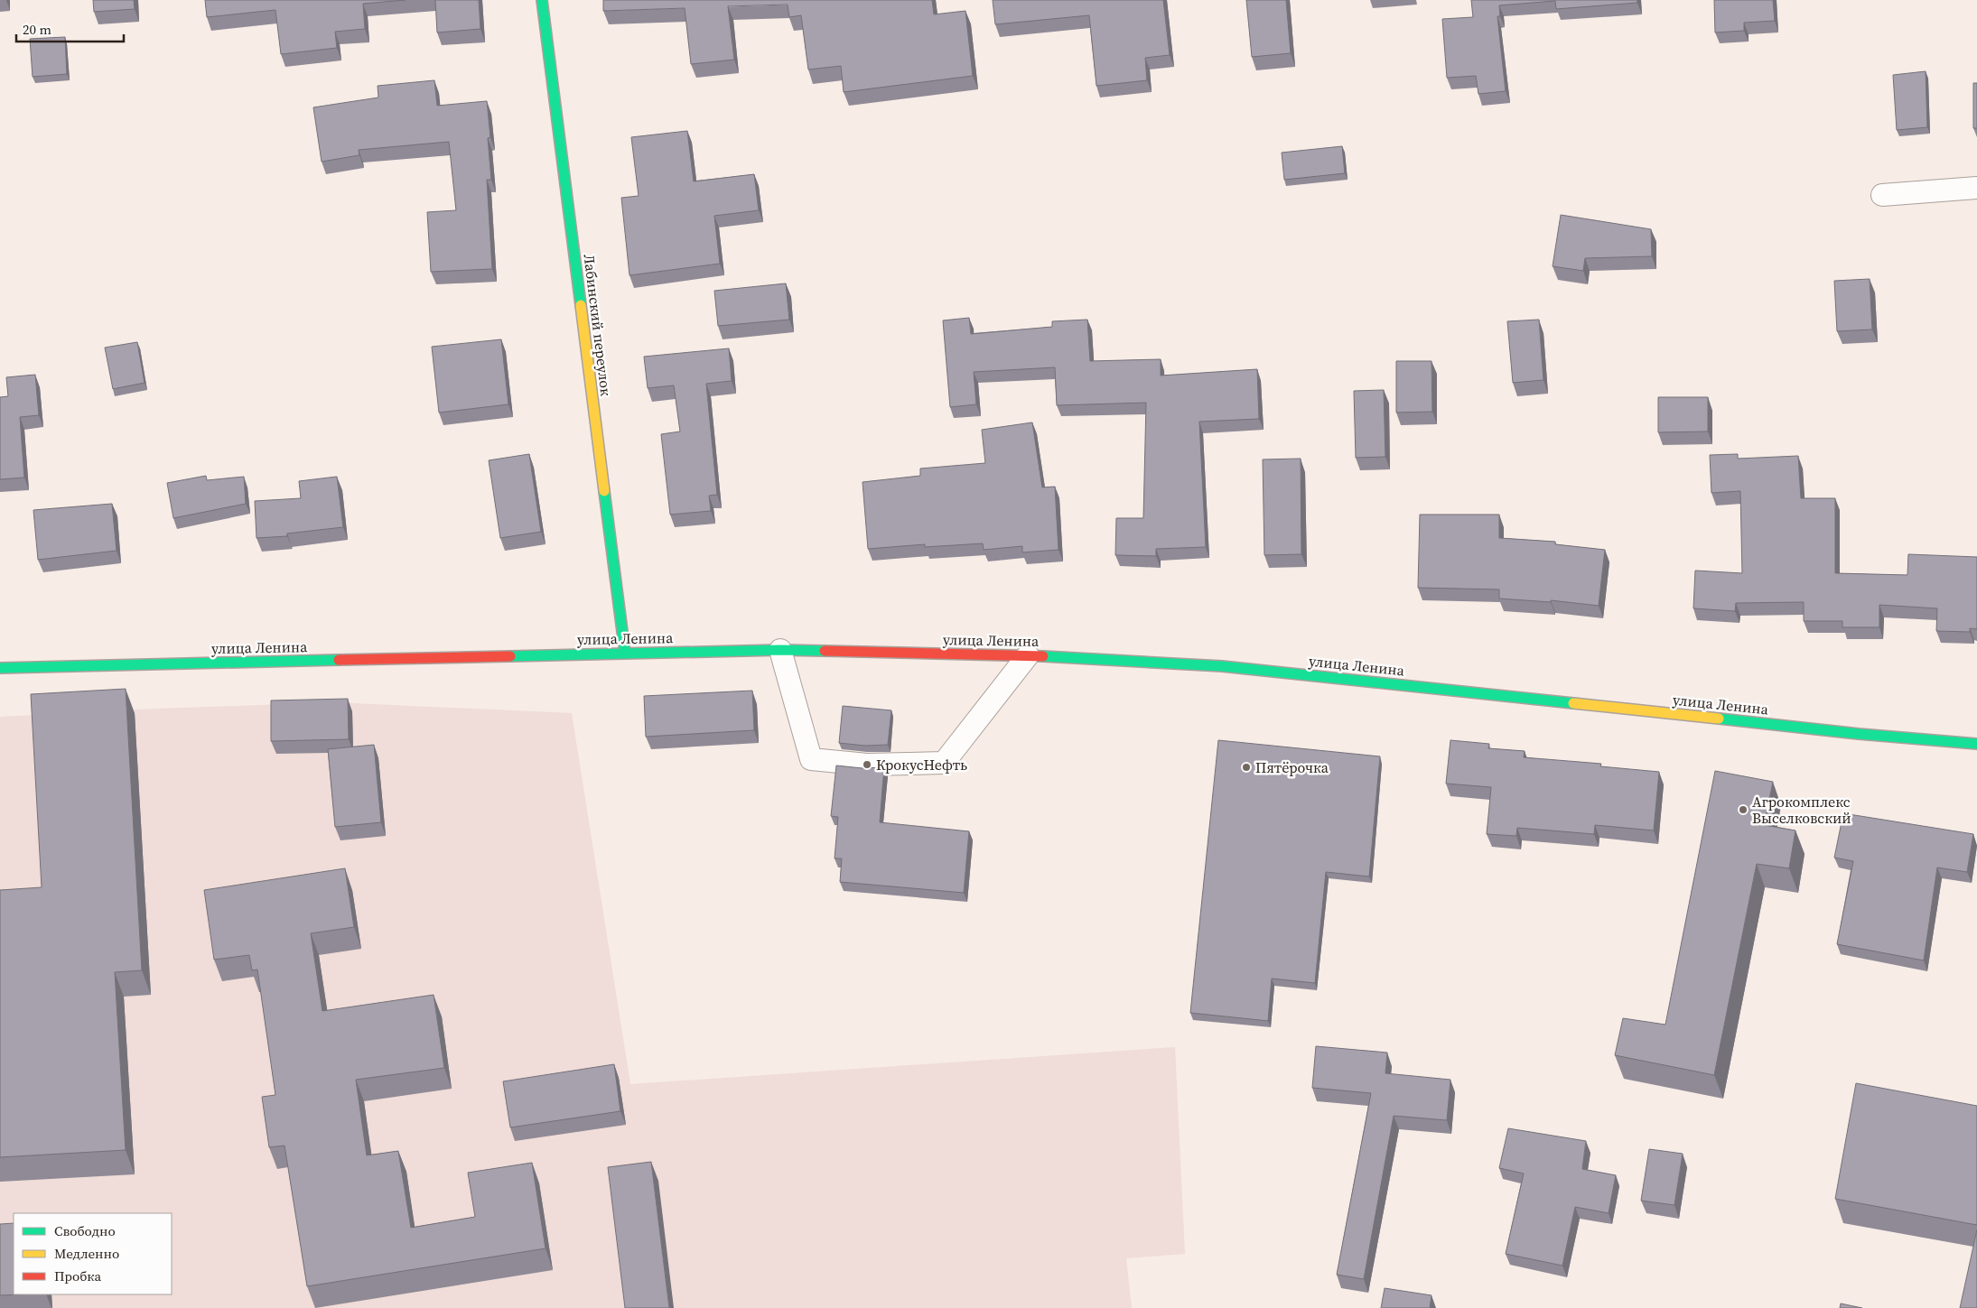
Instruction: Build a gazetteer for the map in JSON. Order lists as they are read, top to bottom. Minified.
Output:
{"streets":{"main road":["Лабинский переулок","улица Ленина"]},"crossings":[["Лабинский переулок","улица Ленина"]],"places":["КрокусНефть","Пятёрочка","Агрокомплекс Выселковский"],"legend":["Свободно","Медленно","Пробка"],"scale_bar":"20 m"}
